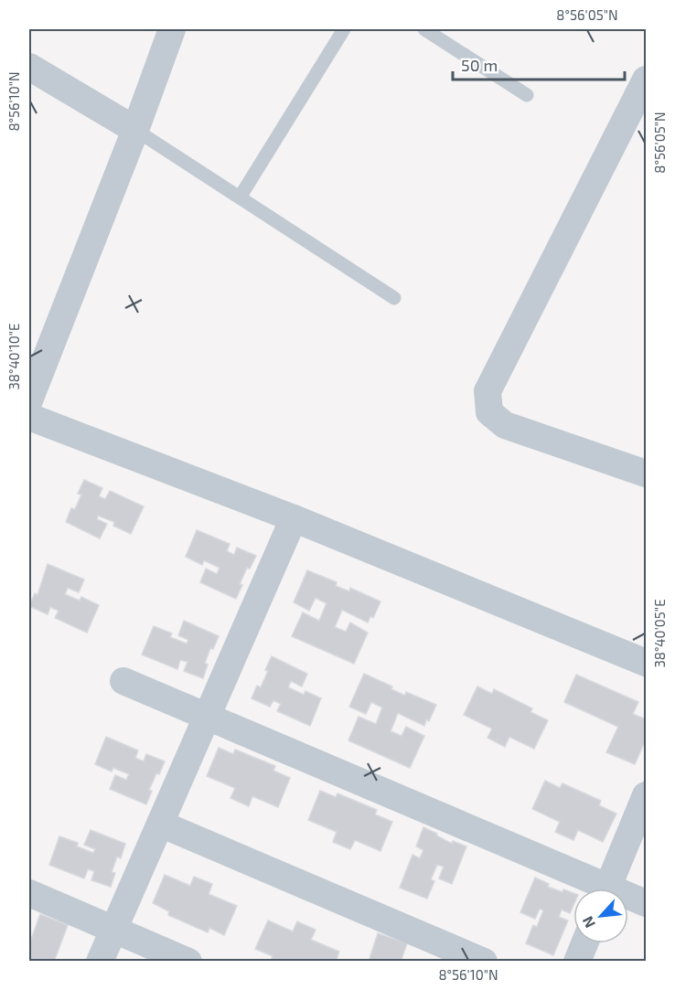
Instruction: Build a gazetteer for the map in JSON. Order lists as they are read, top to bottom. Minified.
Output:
{"scale_bar":"50 m","north":"bottom left","coordinates":["8°56'05\"N","8°56'10\"N","38°40'10\"E","38°40'05\"E"]}
